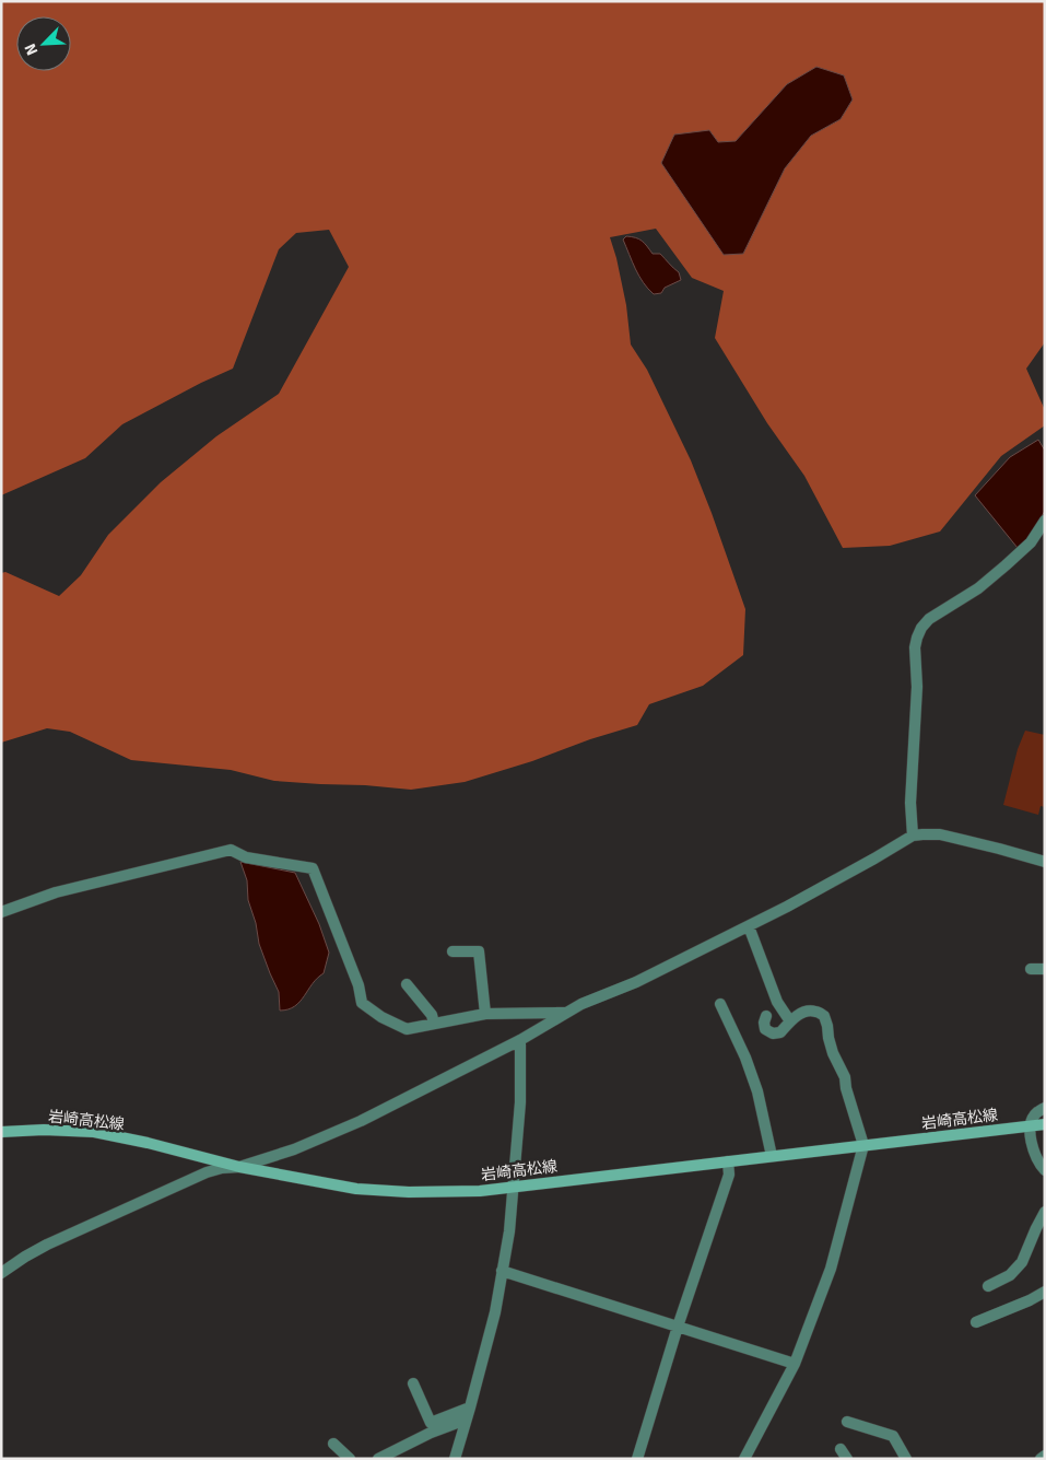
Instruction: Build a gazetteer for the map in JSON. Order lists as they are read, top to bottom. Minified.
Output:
{"streets":{"main road":["岩崎高松線"]},"north":"bottom left"}
